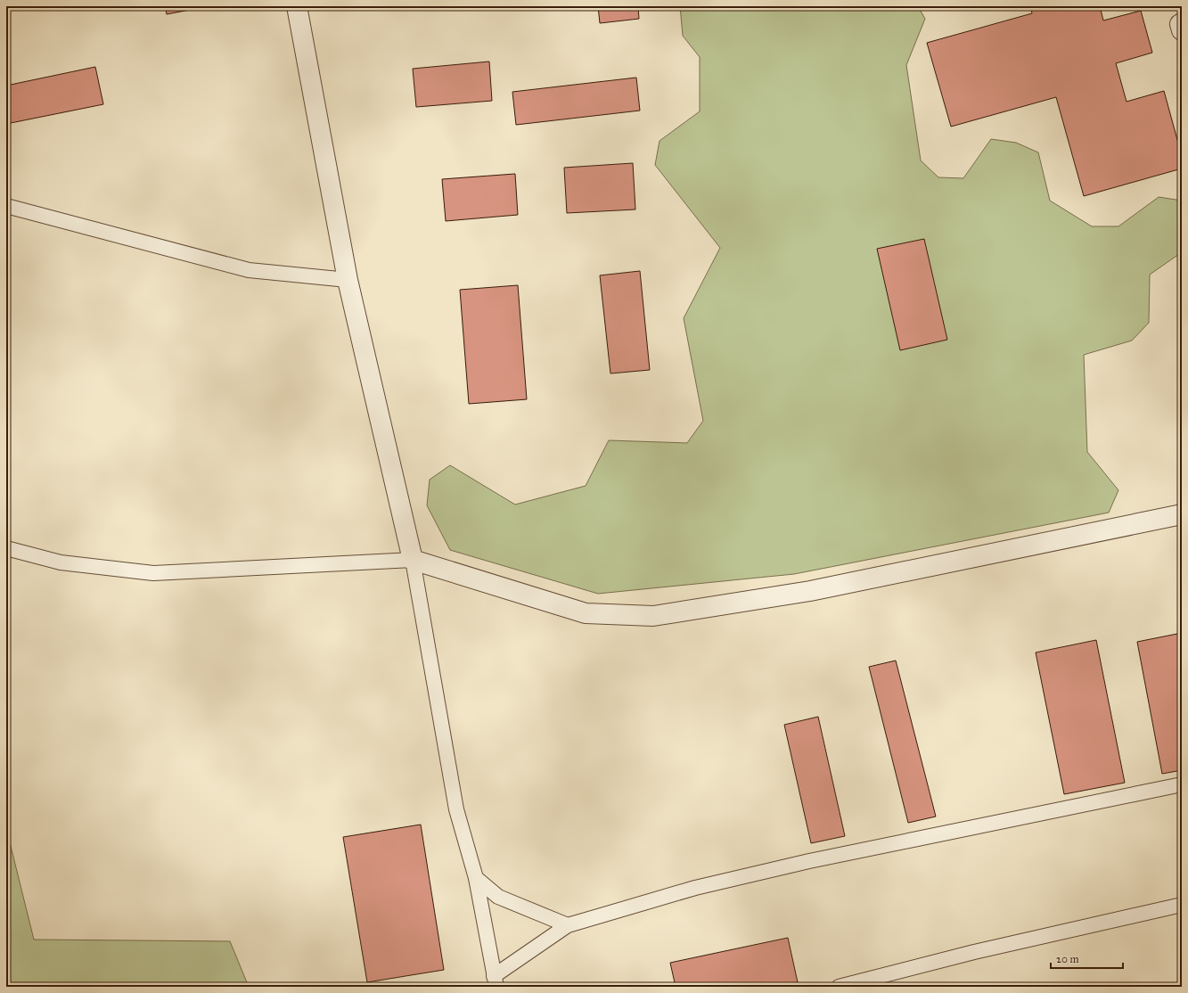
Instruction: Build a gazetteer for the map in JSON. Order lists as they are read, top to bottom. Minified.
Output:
{"scale_bar":"20 m"}
